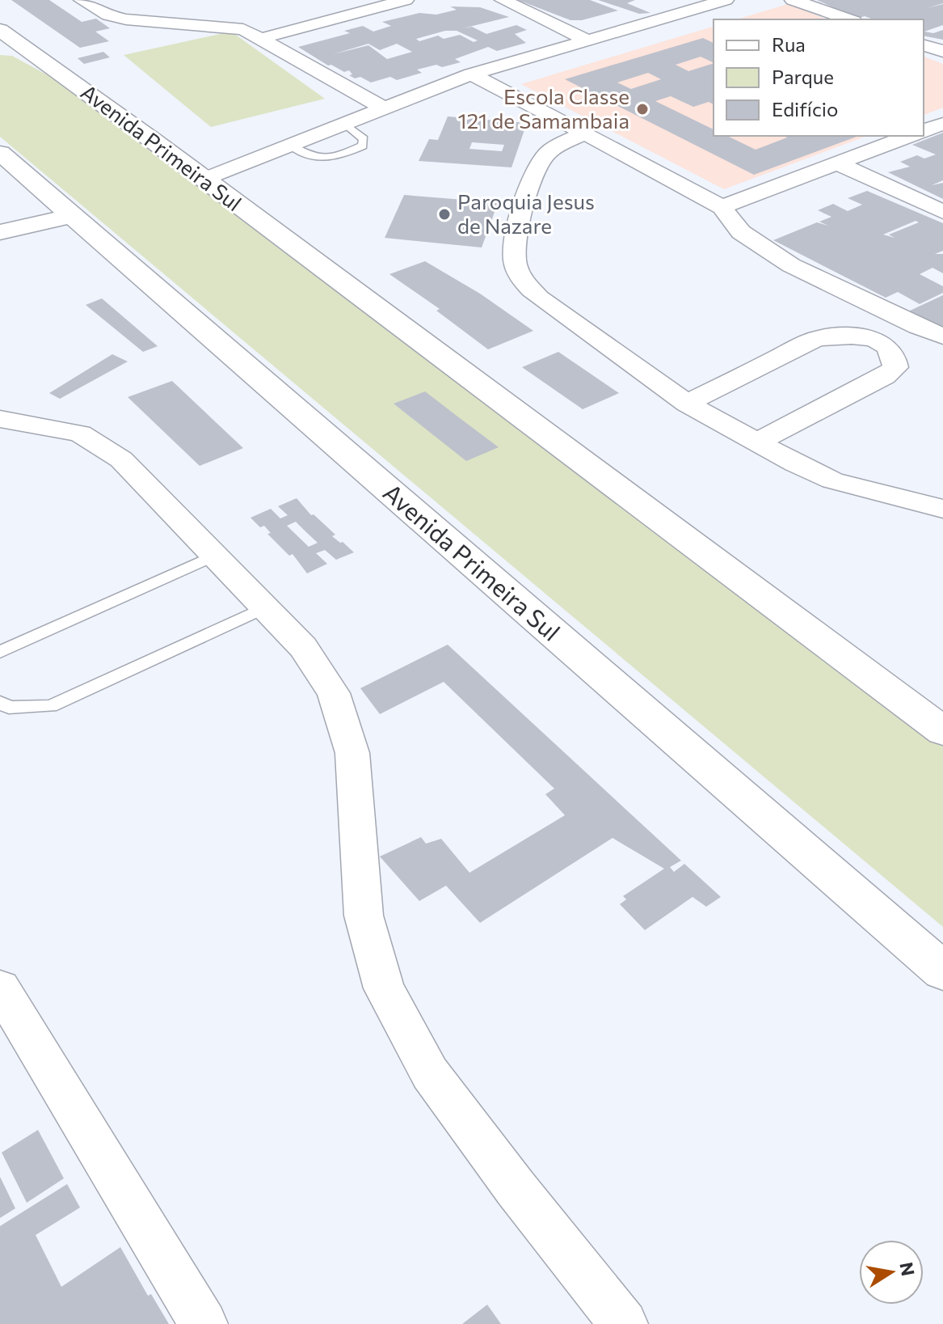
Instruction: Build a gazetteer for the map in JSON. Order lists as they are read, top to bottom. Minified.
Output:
{"streets":{"street":["Avenida Primeira Sul"]},"places":["Escola Classe 121 de Samambaia","Paroquia Jesus de Nazare"],"legend":["Rua","Parque","Edifício"],"north":"right"}
